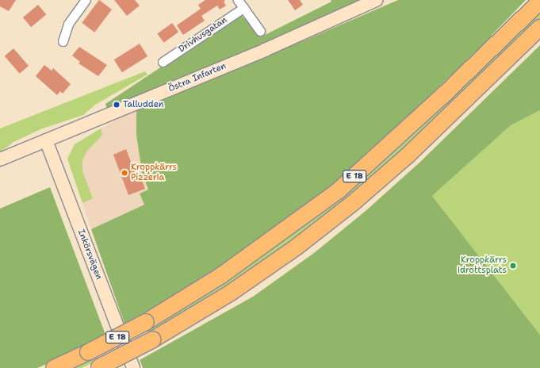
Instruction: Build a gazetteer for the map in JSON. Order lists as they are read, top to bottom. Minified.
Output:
{"streets":{"highway":["E 18"],"street":["Drivhusgatan","Östra Infarten","Inkörsvägen"]},"crossings":[["Östra Infarten","Inkörsvägen"]],"places":["Talludden","Kroppkärrs Pizzeria","Kroppkärrs idrottsplats"]}
